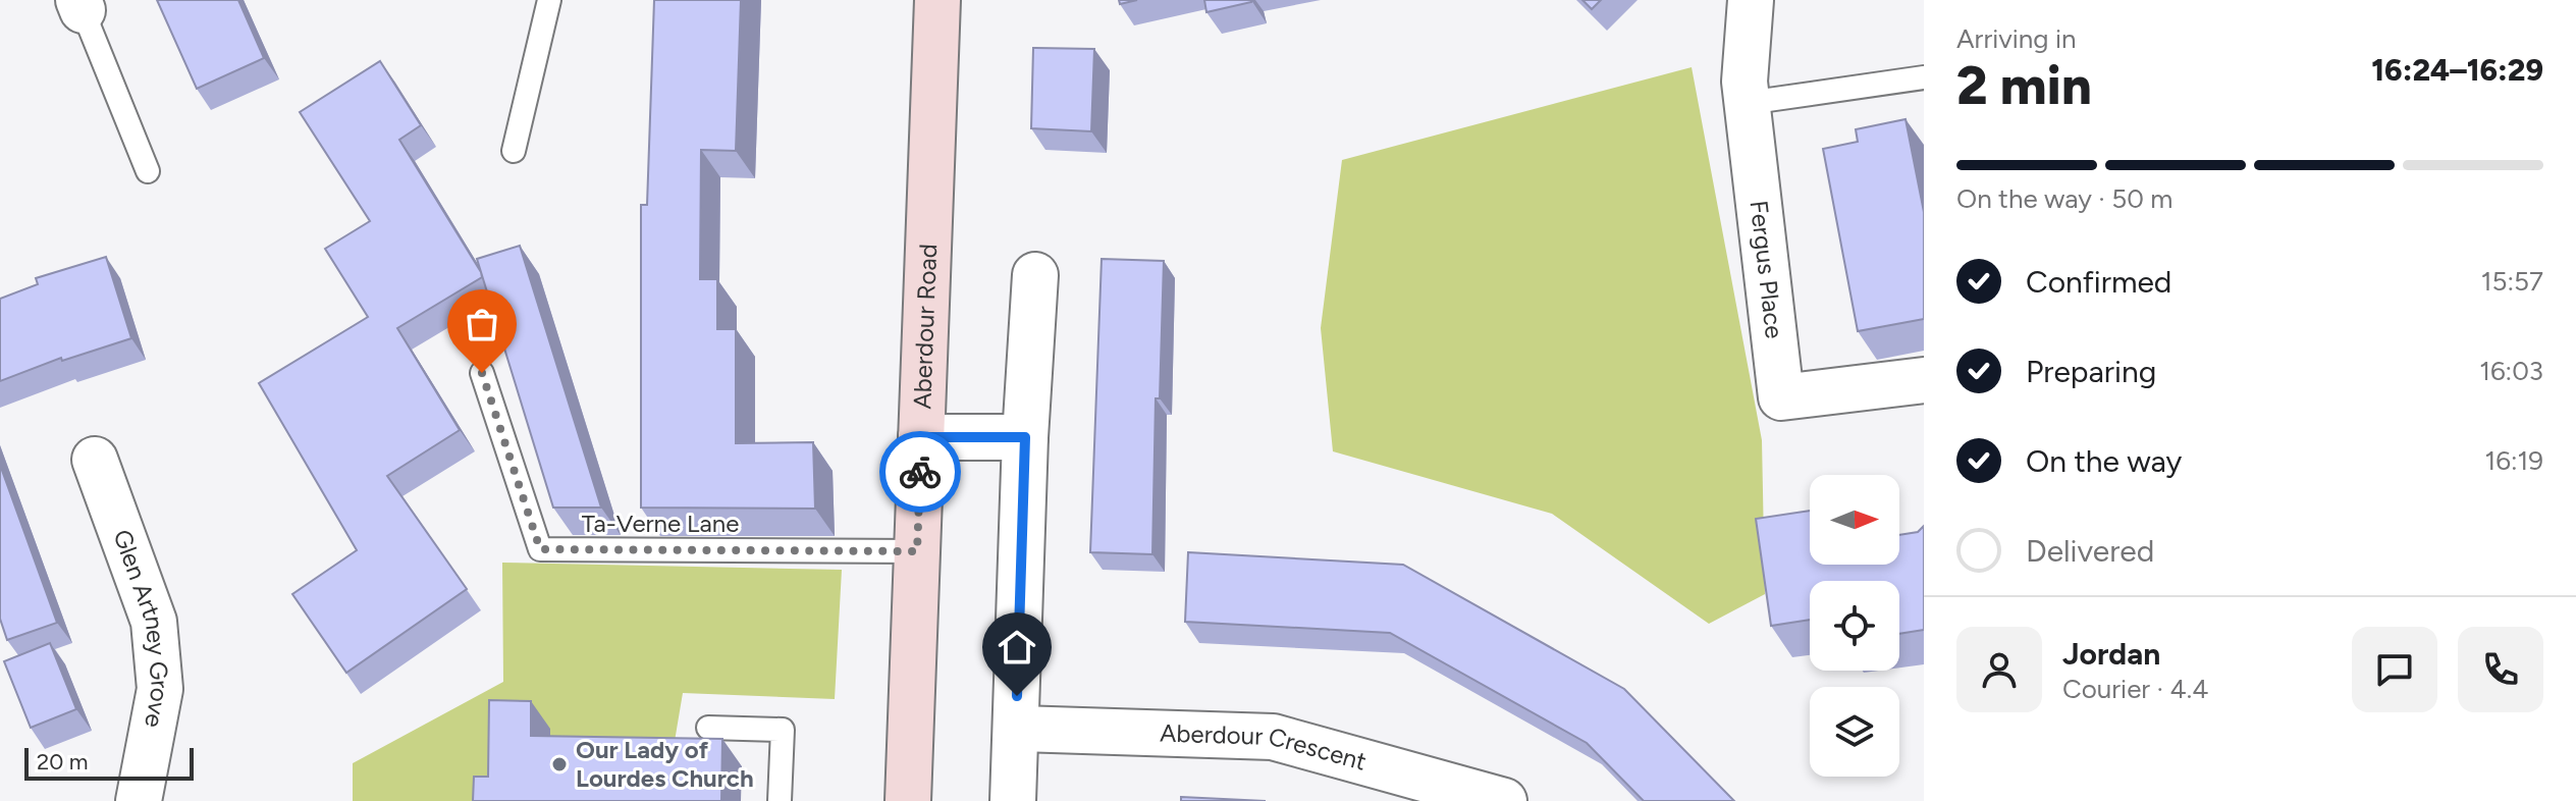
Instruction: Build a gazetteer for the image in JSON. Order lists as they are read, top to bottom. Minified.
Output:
{"streets":{"main road":["Aberdour Road"],"street":["Fergus Place","Glen Artney Grove","Aberdour Crescent"],"lane":["Ta-Verne Lane"]},"crossings":[["Aberdour Road","Ta-Verne Lane"]],"places":["Our Lady of Lourdes Church"],"scale_bar":"20 m","north":"right","page":{"heading":["2 min","Arriving in","16:24–16:29"],"panel":["Jordan","Courier · 4.4"],"bar":"On the way · 50 m","list":[["Confirmed","15:57"],["Preparing","16:03"],["On the way","16:19"],"Delivered"],"scale":"20 m"}}
